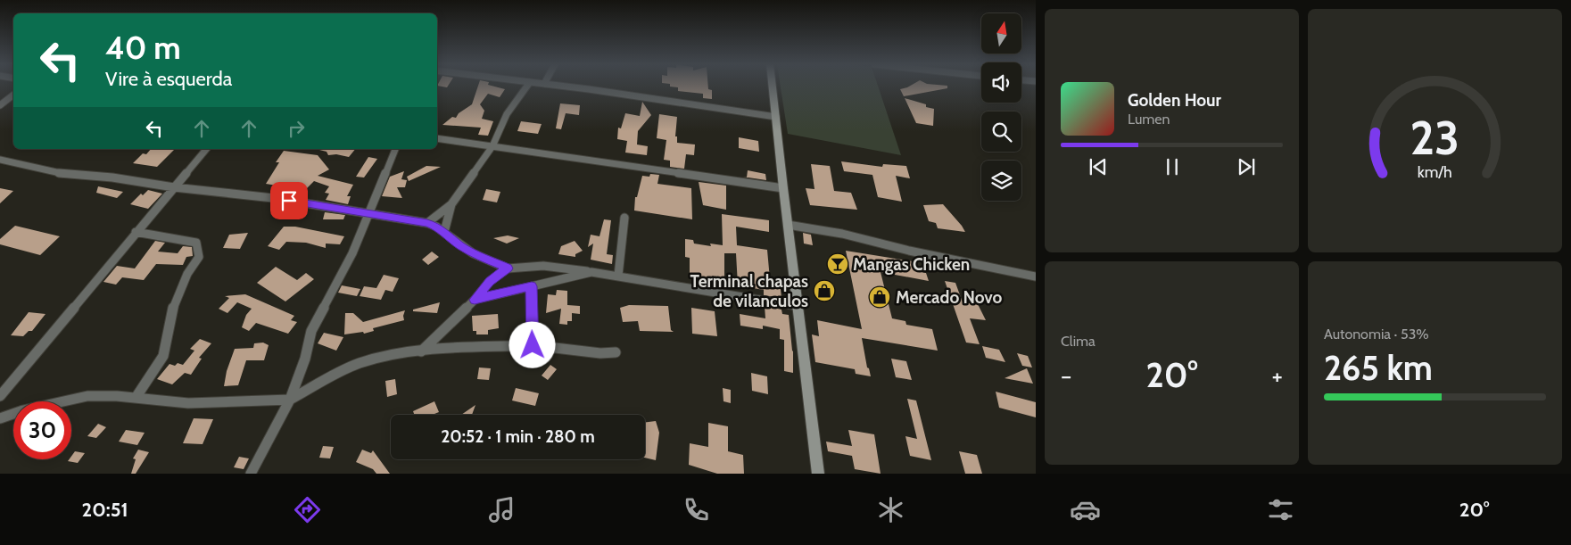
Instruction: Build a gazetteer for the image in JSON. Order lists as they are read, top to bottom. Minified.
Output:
{"places":{"bar":["Mangas Chicken"],"shop":["Terminal chapas de vilanculos","Mercado Novo"]},"north":"top","page":{"turn":["40 m","Vire à esquerda"],"song":["Golden Hour","Lumen"],"tile":["Clima",["Autonomia · 53%","265 km"]],"heat":["−","20°","+"],"limit":"30","trip":"20:52 · 1 min · 280 m","tabs":["20:51","20°"],"gauge":["23","km/h"]}}
